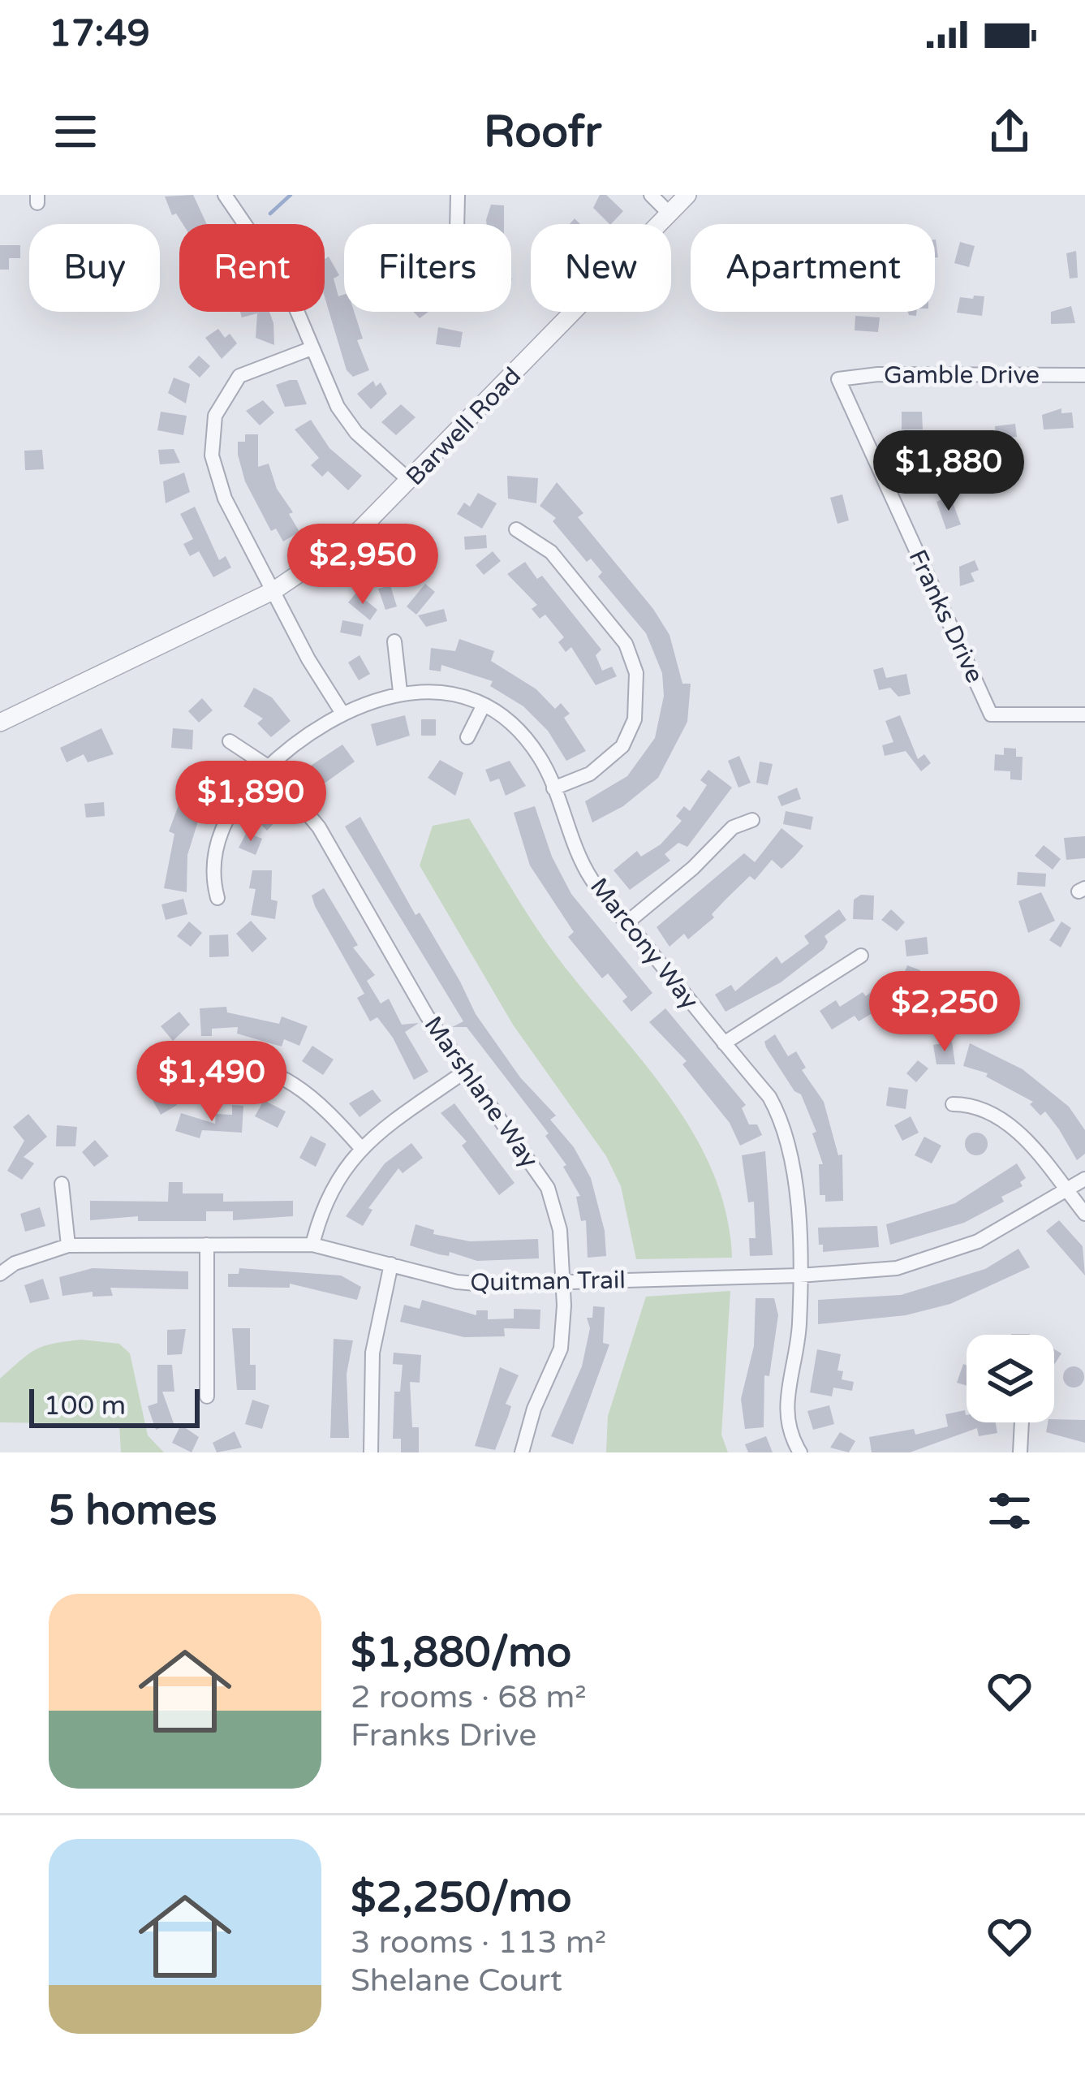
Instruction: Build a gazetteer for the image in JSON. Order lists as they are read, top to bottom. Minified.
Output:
{"streets":{"street":["Gamble Drive","Barwell Road","Franks Drive","Marcony Way","Marshlane Way","Quitman Trail"]},"crossings":[["Gamble Drive","Franks Drive"],["Marcony Way","Marshlane Way"],["Marcony Way","Quitman Trail"],["Marshlane Way","Quitman Trail"]],"scale_bar":"100 m","page":{"status":"17:49","header":"Roofr","chip":["Buy","Rent","Filters","New","Apartment"],"price":["$1,880","$2,950","$1,890","$2,250","$1,490"],"scale":"100 m","heading":"5 homes","list":[{"name":"$1,880/mo","note":"2 rooms · 68 m² · Franks Drive"},{"name":"$2,250/mo","note":"3 rooms · 113 m² · Shelane Court"}]}}
